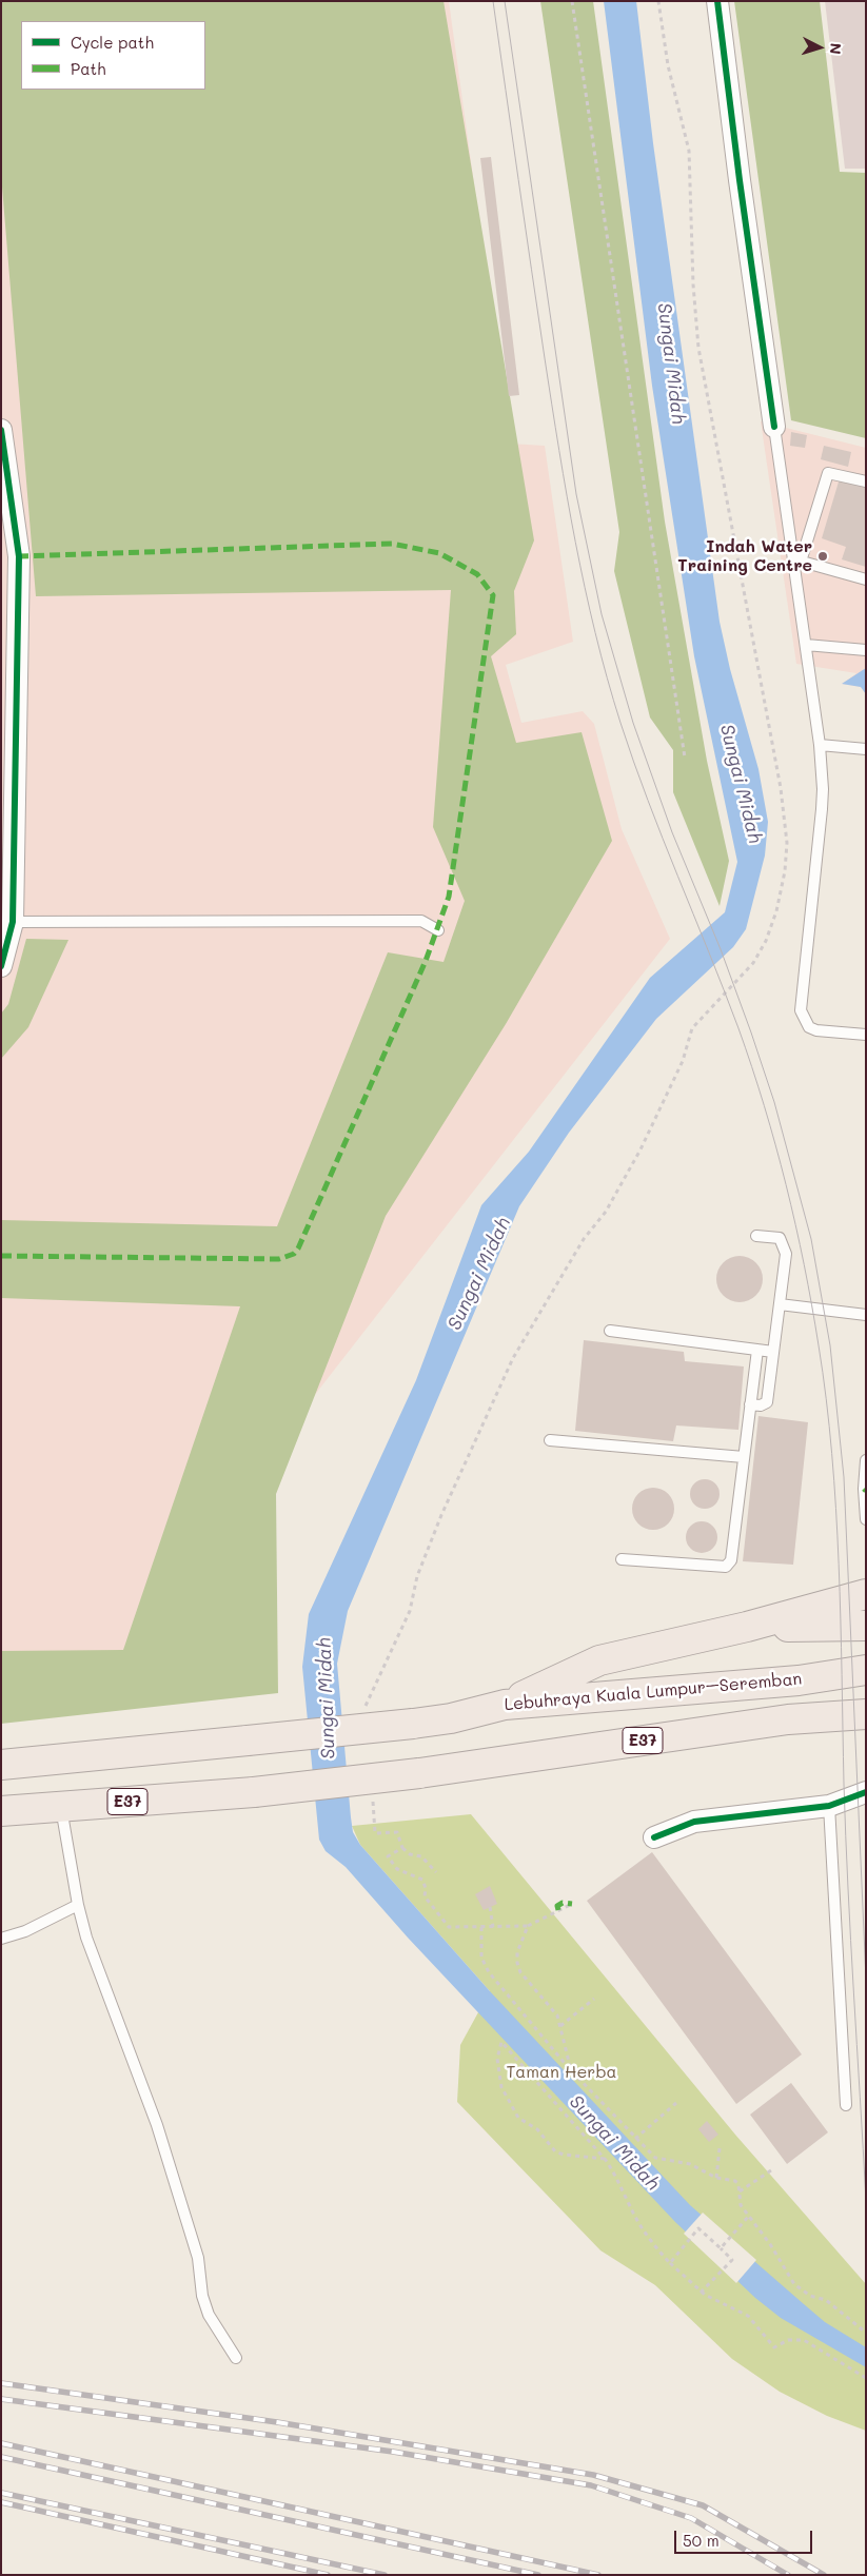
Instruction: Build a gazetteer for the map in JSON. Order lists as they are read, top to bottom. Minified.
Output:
{"streets":{"highway":["Lebuhraya Kuala Lumpur–Seremban","E37"]},"water":["Sungai Midah"],"parks":["Taman Herba"],"places":["Indah Water Training Centre"],"legend":["Cycle path","Path"],"scale_bar":"50 m","north":"right"}
